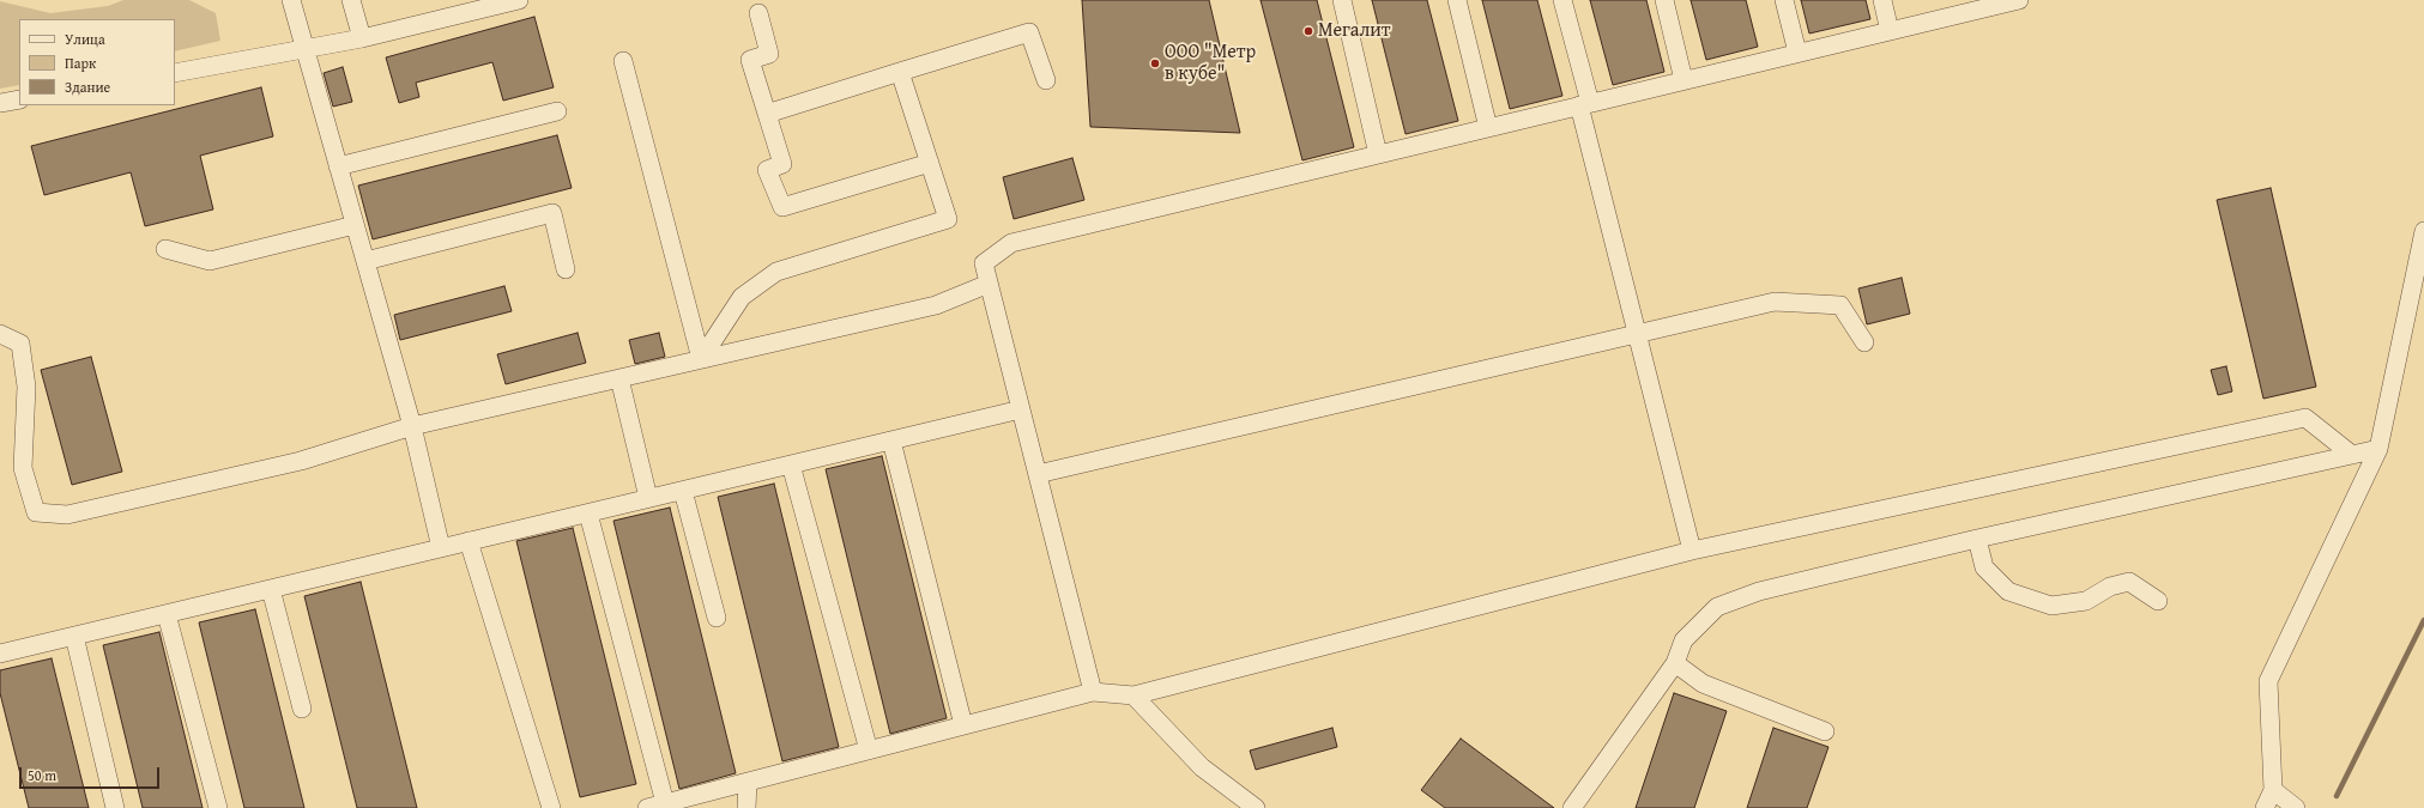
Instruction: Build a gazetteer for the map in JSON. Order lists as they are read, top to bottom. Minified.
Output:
{"places":["Мегалит","ООО \"Метр в кубе\""],"legend":["Улица","Парк","Здание"],"scale_bar":"50 m"}
